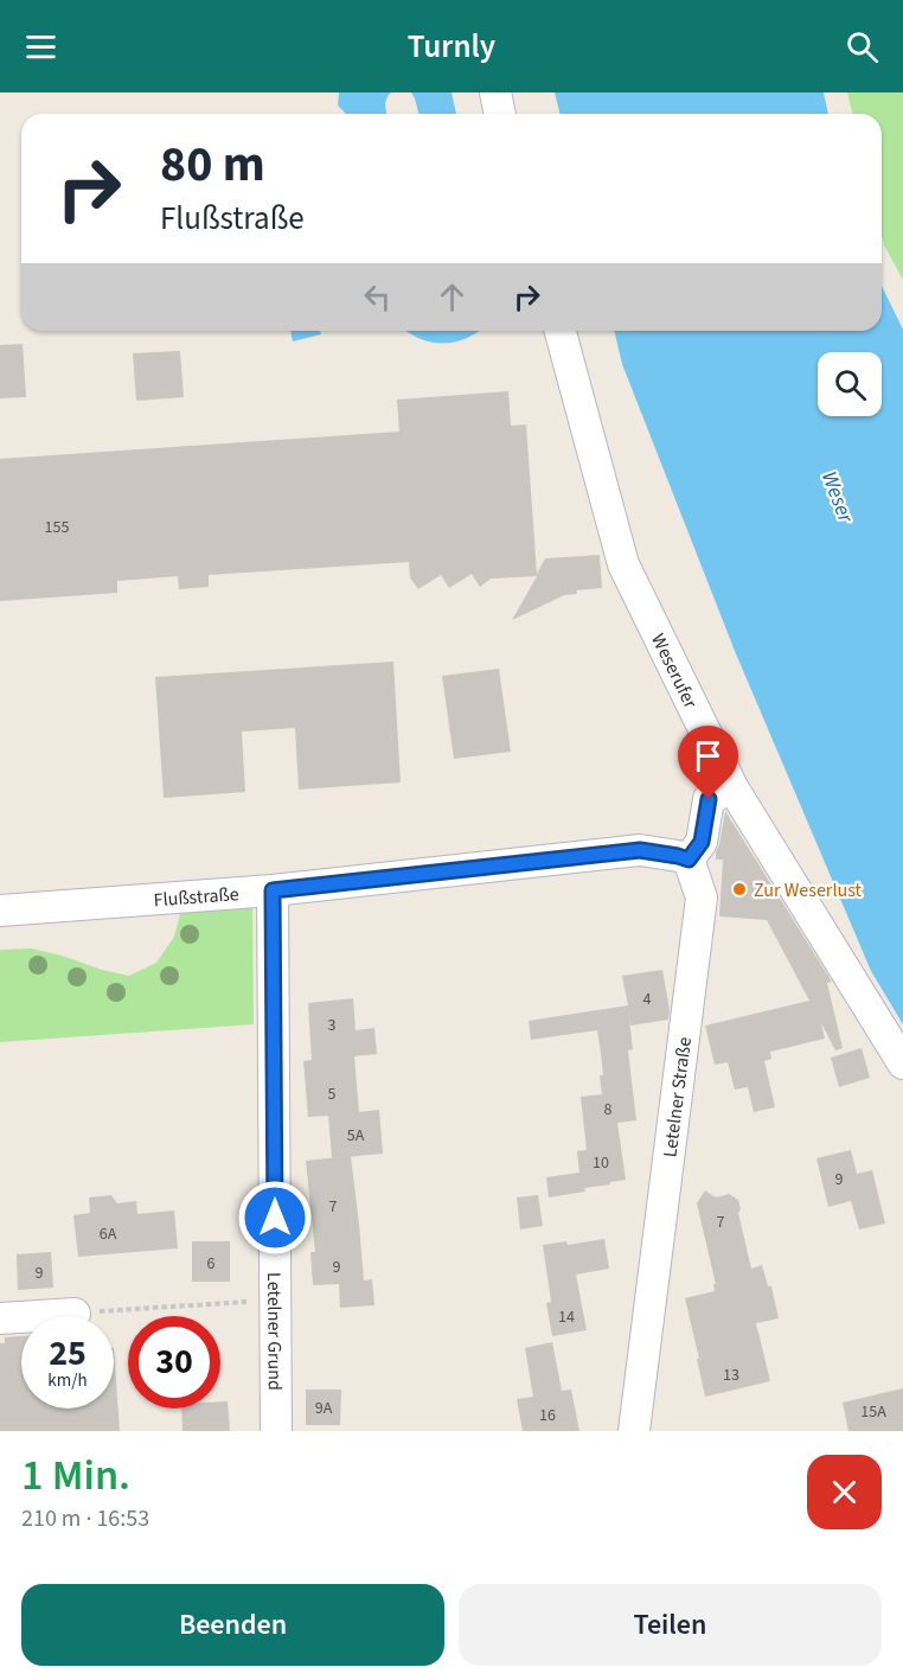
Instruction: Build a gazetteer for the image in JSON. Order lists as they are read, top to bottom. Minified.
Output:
{"streets":{"street":["Weserufer","Flußstraße","Letelner Straße","Letelner Grund"]},"crossings":[["Flußstraße","Letelner Straße"],["Flußstraße","Letelner Grund"]],"water":["Weser"],"places":["Zur Weserlust"],"house_numbers":["155","4","3","5","8","5A","10","9","7","7","6A","6","9","9","14","13","9A","15A","16"],"page":{"header":"Turnly","turn":["80 m","Flußstraße"],"speed":"25 km/h","limit":"30","heading":["1 Min.","210 m · 16:53"],"buttons":["Beenden","Teilen"]}}
